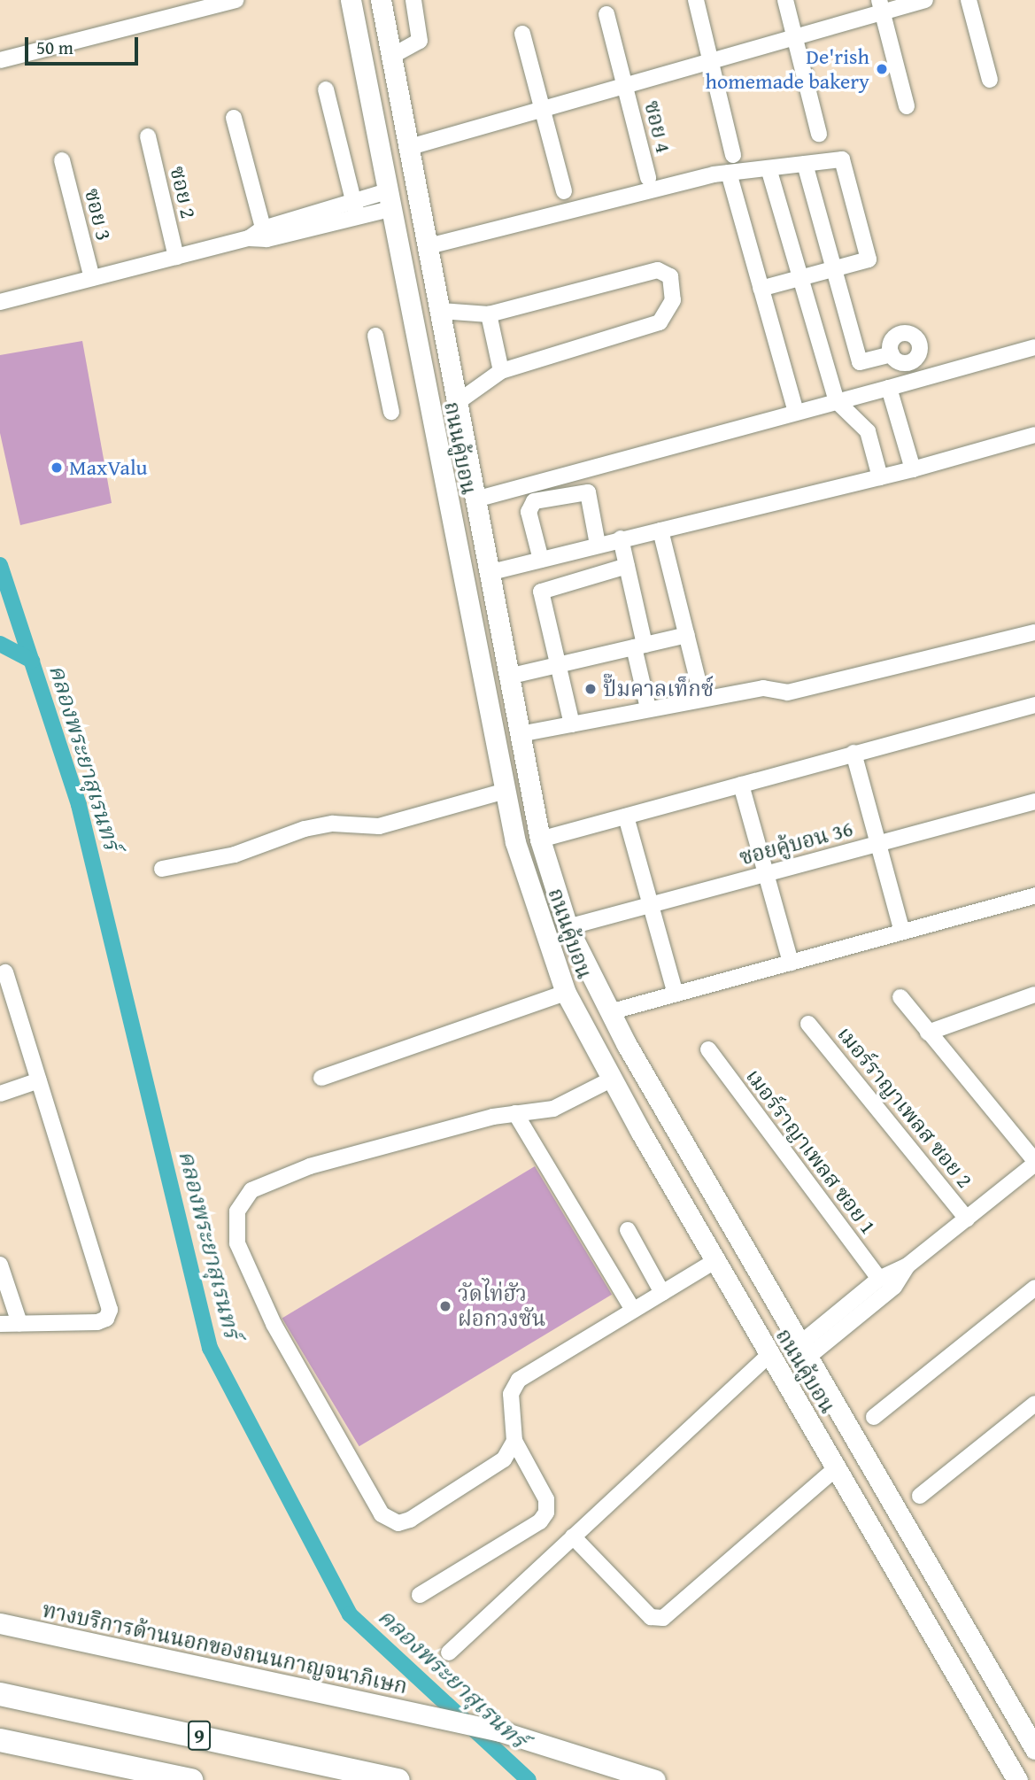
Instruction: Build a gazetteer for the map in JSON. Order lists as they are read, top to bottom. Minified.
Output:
{"streets":{"highway":["9"],"main road":["ถนนคู้บอน","ทางบริการด้านนอกของถนนกาญจนาภิเษก"],"street":["ซอย 4","ซอย 2","ซอย 3","ซอยคู้บอน 36","เมอร์ราญาเพลส ซอย 2","เมอร์ราญาเพลส ซอย 1"]},"crossings":[["ถนนคู้บอน","ซอยคู้บอน 36"]],"water":["คลองพระยาสุเรนทร์"],"places":["De'rish homemade bakery","MaxValu","ปั๊มคาลเท็กซ์","วัดไท่ฮัว ฝอกวงซัน"],"scale_bar":"50 m"}
